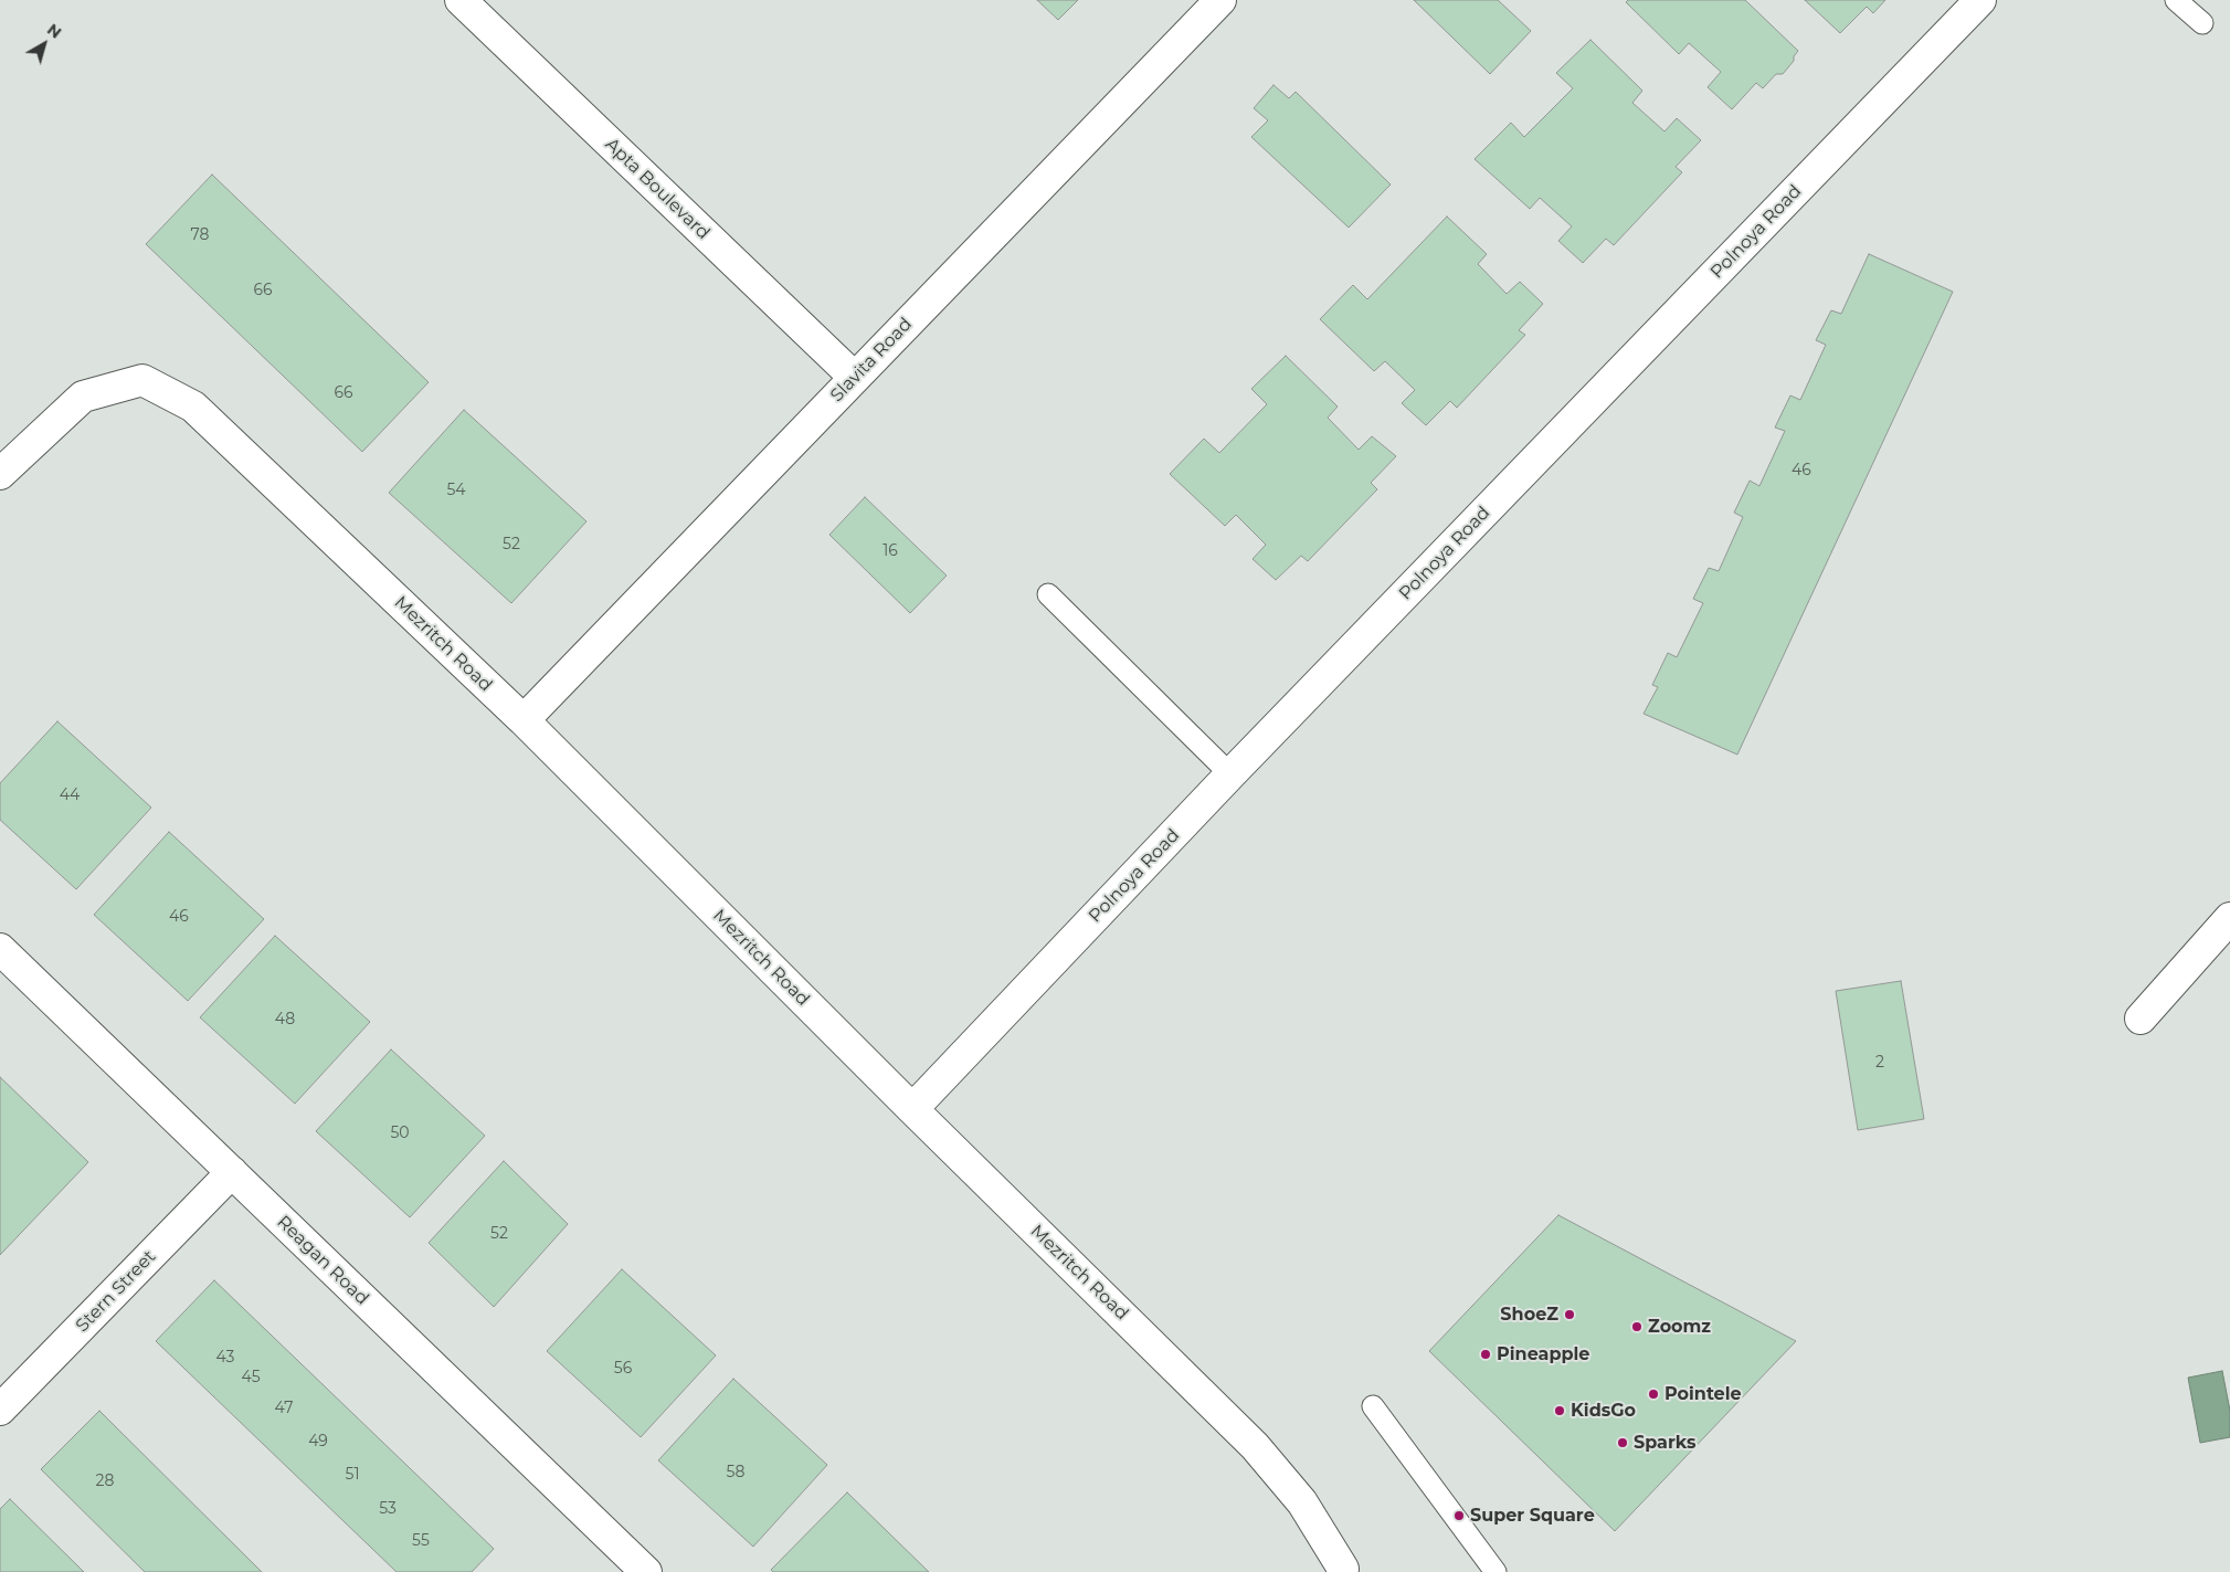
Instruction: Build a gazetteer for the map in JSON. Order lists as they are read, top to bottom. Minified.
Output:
{"streets":{"street":["Apta Boulevard","Polnoya Road","Slavita Road","Mezritch Road","Reagan Road","Stern Street"]},"crossings":[["Apta Boulevard","Slavita Road"],["Polnoya Road","Mezritch Road"],["Slavita Road","Mezritch Road"],["Reagan Road","Stern Street"]],"places":["ShoeZ","Zoomz","Pineapple","Pointele","KidsGo","Sparks","Super Square"],"house_numbers":["78","66","66","46","54","52","16","44","46","48","2","50","52","43","56","45","47","49","58","51","28","53","55"],"north":"top right"}
